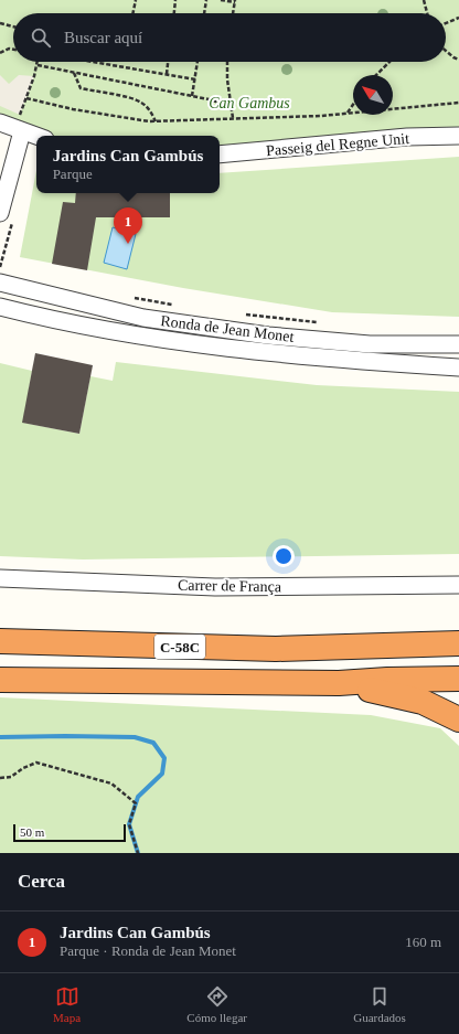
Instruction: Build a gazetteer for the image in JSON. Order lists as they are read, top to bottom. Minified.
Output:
{"streets":{"highway":["C-58C"],"street":["Passeig del Regne Unit","Ronda de Jean Monet","Carrer de França"]},"parks":["Can Gambus"],"scale_bar":"50 m","north":"top left","page":{"search":"Buscar aquí","popup":["Jardins Can Gambús","Parque"],"pins":"1","scale":"50 m","heading":"Cerca","list":[{"mark":"1","name":"Jardins Can Gambús","note":"Parque · Ronda de Jean Monet","value":"160 m"}],"nav":["Mapa","Cómo llegar","Guardados"]}}
